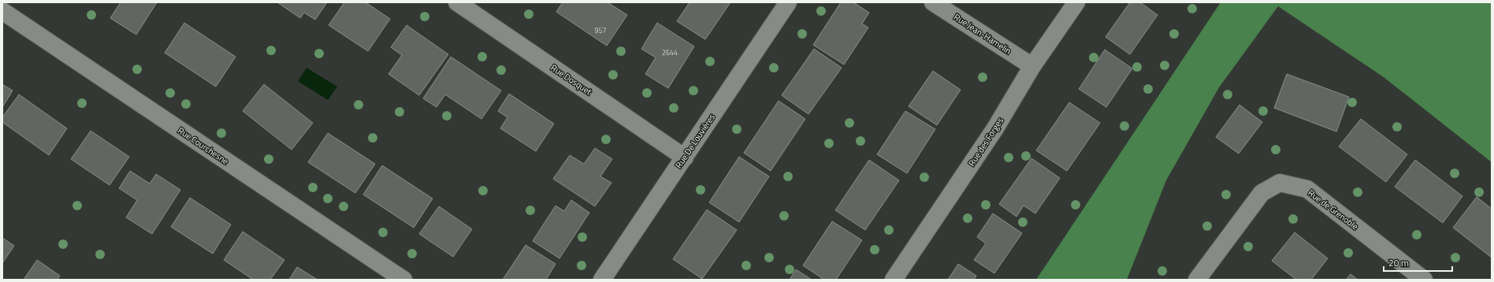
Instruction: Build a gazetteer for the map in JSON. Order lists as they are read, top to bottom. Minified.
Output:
{"streets":{"street":["Rue Jean-Hamelin","Rue Dosquet","Rue De Louvières","Rue des Forges","Rue Courchesne","Rue de Grenoble"]},"crossings":[["Rue Jean-Hamelin","Rue des Forges"],["Rue Dosquet","Rue De Louvières"]],"house_numbers":["957","2644"],"scale_bar":"20 m"}
